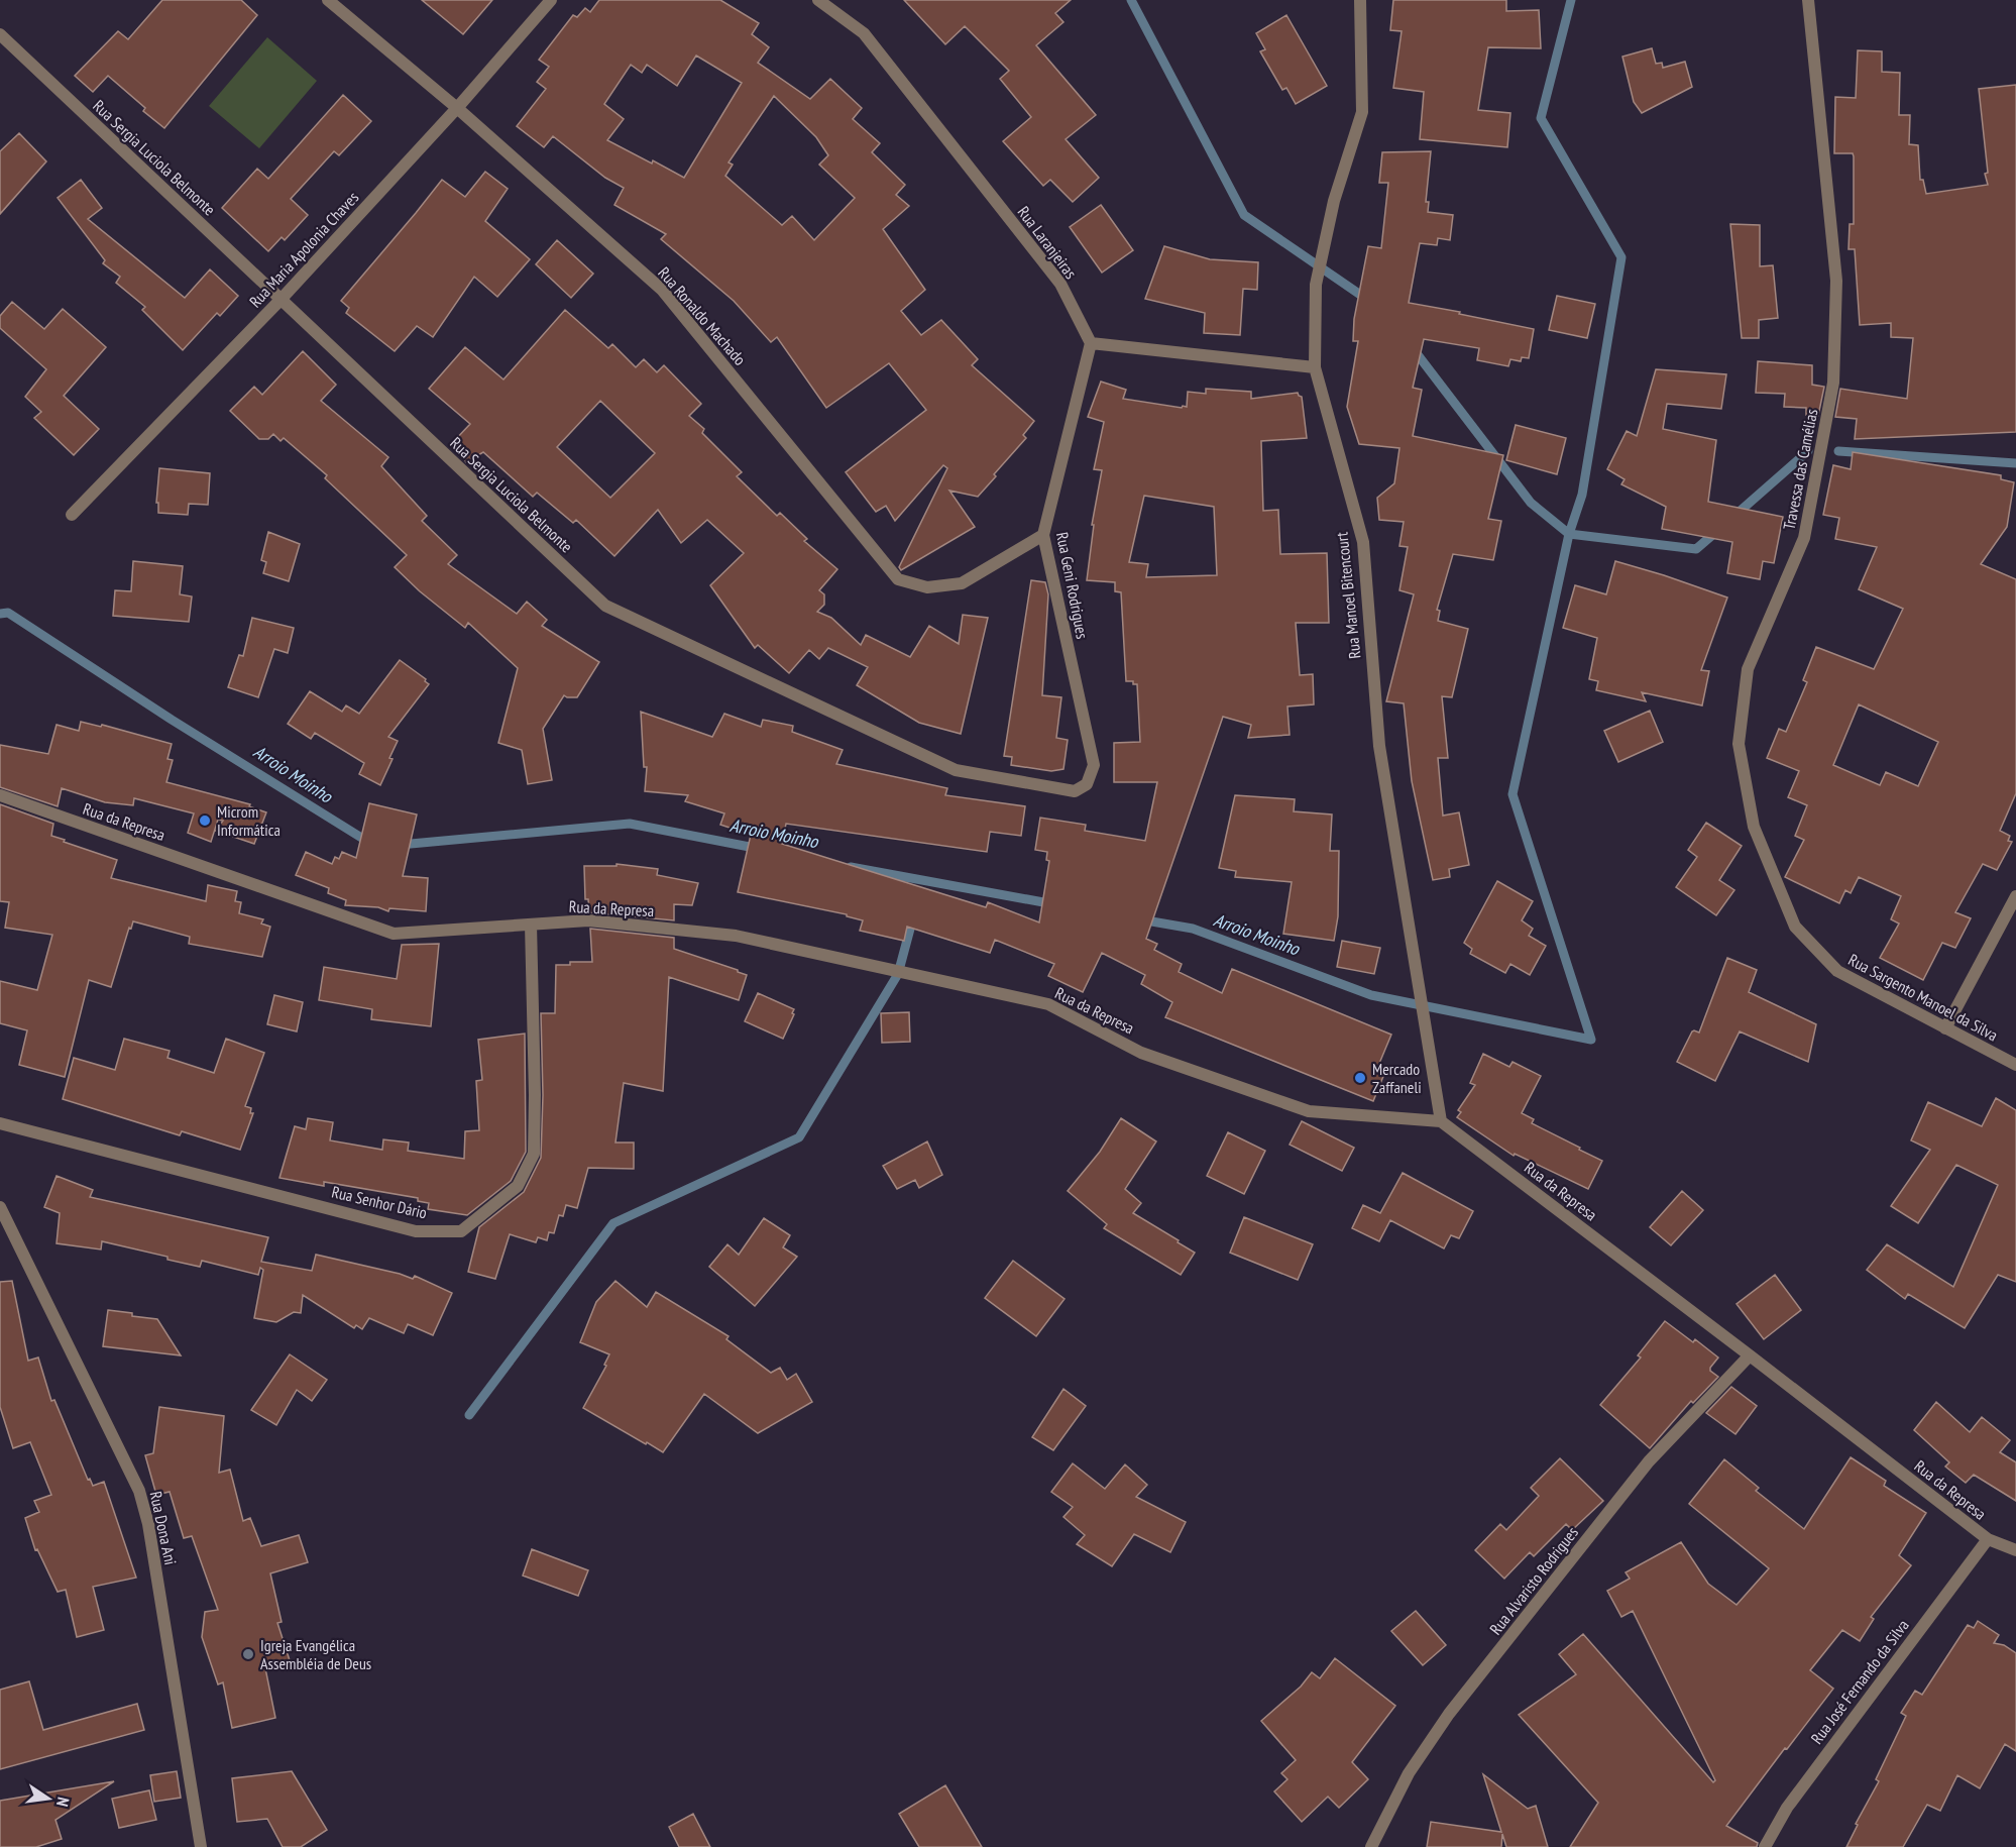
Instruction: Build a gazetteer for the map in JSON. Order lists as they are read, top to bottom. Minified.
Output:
{"streets":{"street":["Rua Sergia Luciola Belmonte","Rua Laranjeiras","Rua Maria Apolonia Chaves","Rua Ronaldo Machado","Travessa das Camélias","Rua Geni Rodrigues","Rua Manoel Bitencourt","Rua da Represa","Rua Sargento Manoel da Silva","Rua Senhor Dário","Rua Dona Ani","Rua Alvaristo Rodrigues","Rua José Fernando da Silva"]},"crossings":[["Rua Sergia Luciola Belmonte","Rua Maria Apolonia Chaves"],["Rua Sergia Luciola Belmonte","Rua Geni Rodrigues"],["Rua Laranjeiras","Rua Geni Rodrigues"],["Rua Maria Apolonia Chaves","Rua Ronaldo Machado"],["Rua Ronaldo Machado","Rua Geni Rodrigues"],["Travessa das Camélias","Rua Sargento Manoel da Silva"],["Rua Manoel Bitencourt","Rua da Represa"],["Rua da Represa","Rua Senhor Dário"],["Rua da Represa","Rua Alvaristo Rodrigues"],["Rua da Represa","Rua José Fernando da Silva"]],"water":["Arroio Moinho"],"places":["Microm Informática","Mercado Zaffaneli","Igreja Evangélica Assembléia de Deus"],"north":"right"}
